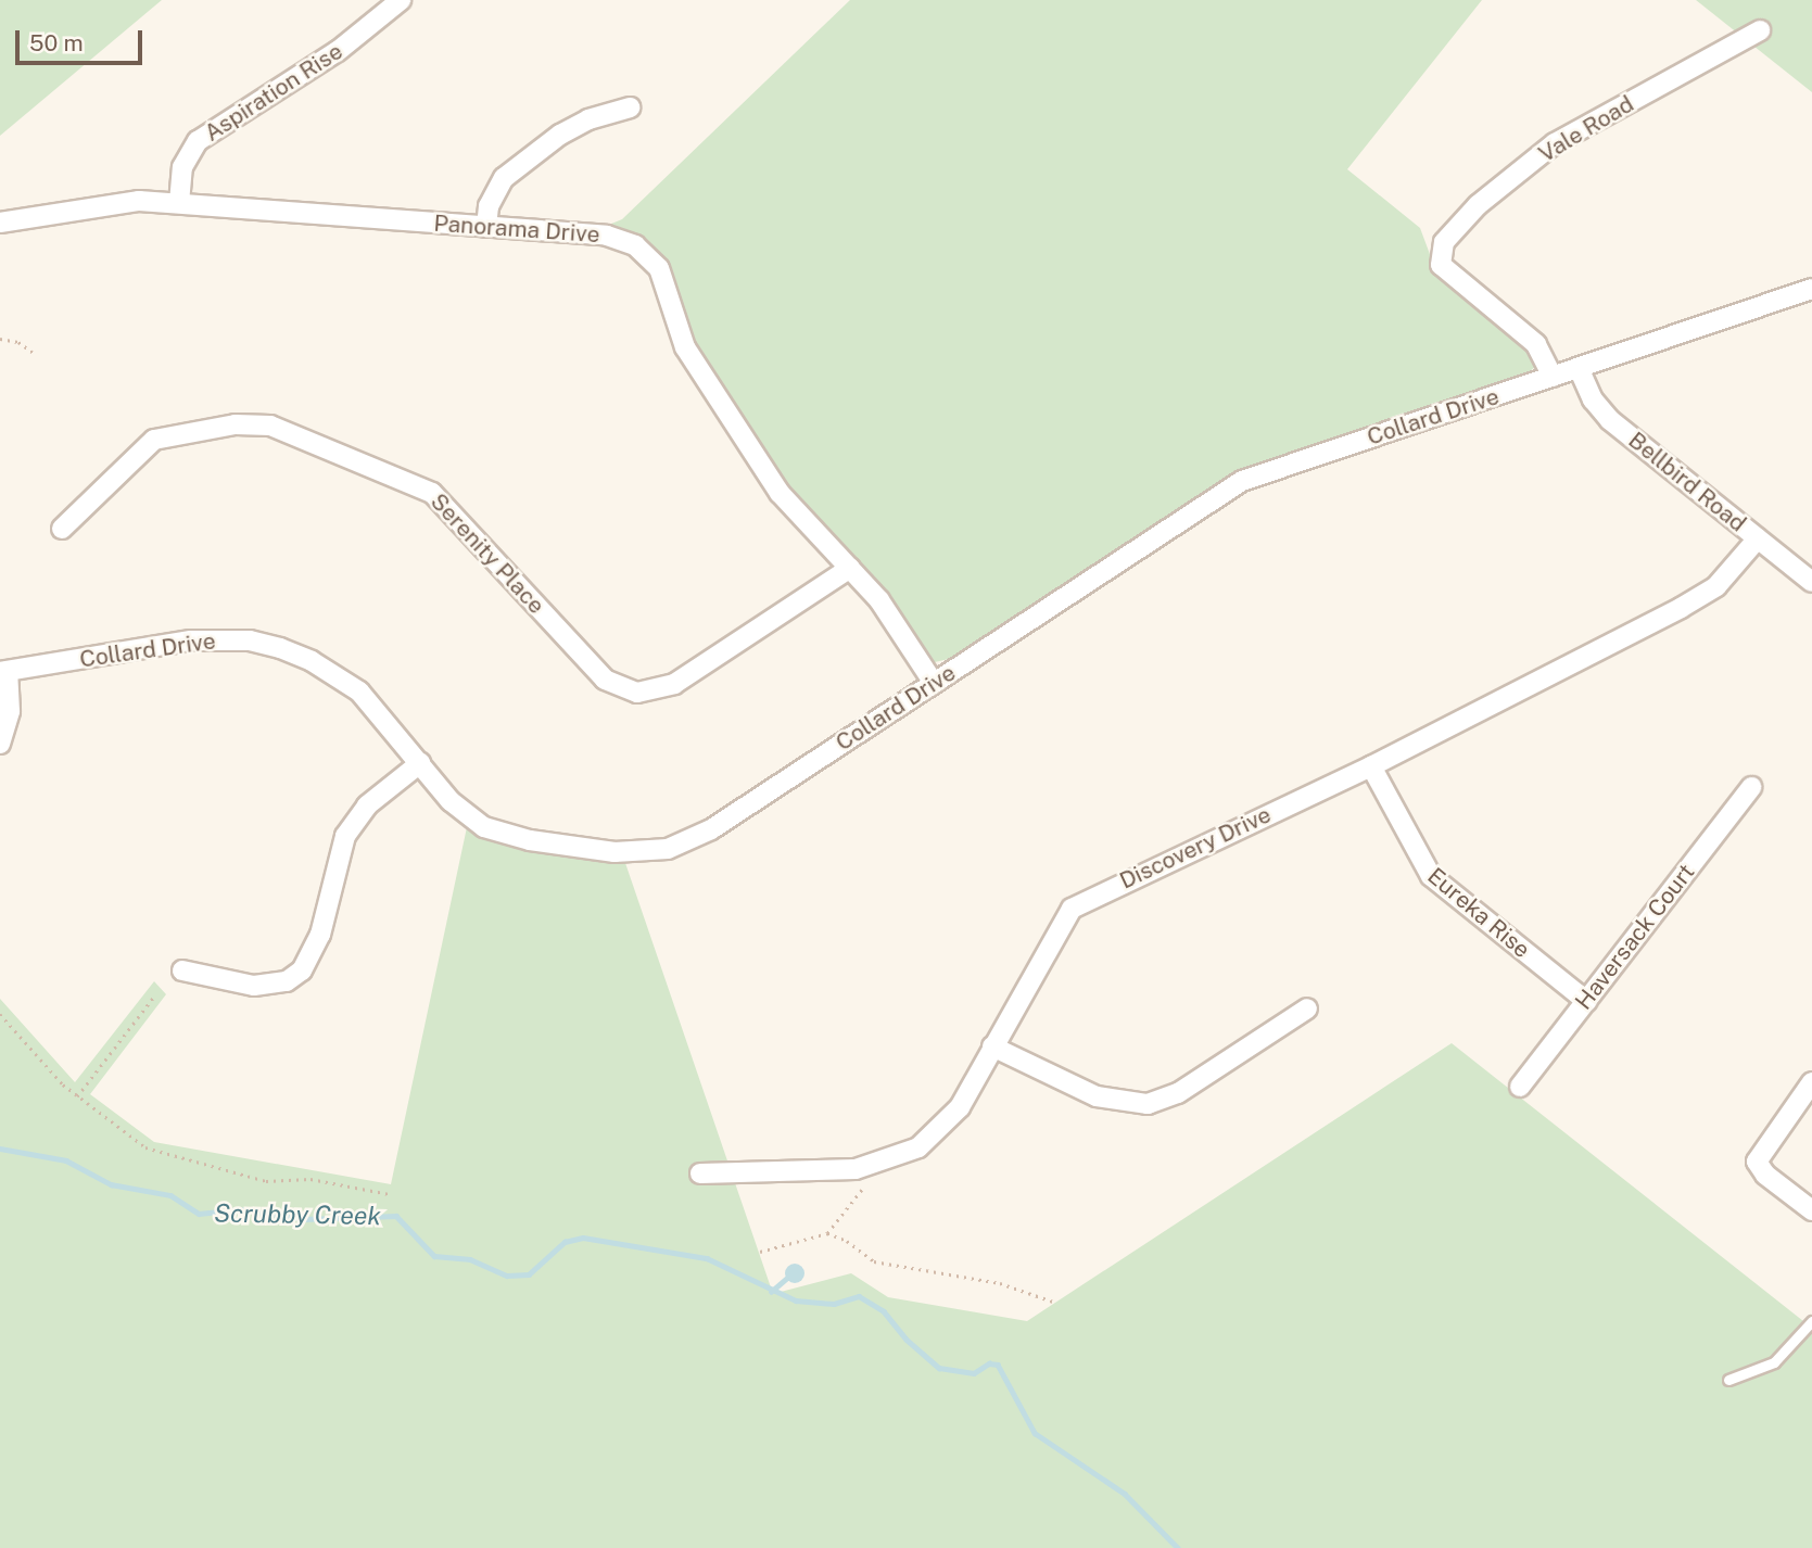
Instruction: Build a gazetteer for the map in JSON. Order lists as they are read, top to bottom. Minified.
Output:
{"streets":{"street":["Aspiration Rise","Vale Road","Panorama Drive","Collard Drive","Bellbird Road","Serenity Place","Discovery Drive","Eureka Rise","Haversack Court"]},"crossings":[["Aspiration Rise","Panorama Drive"],["Vale Road","Collard Drive"],["Panorama Drive","Collard Drive"],["Panorama Drive","Serenity Place"],["Collard Drive","Bellbird Road"],["Bellbird Road","Discovery Drive"],["Discovery Drive","Eureka Rise"],["Eureka Rise","Haversack Court"]],"water":["Scrubby Creek"],"scale_bar":"50 m"}
